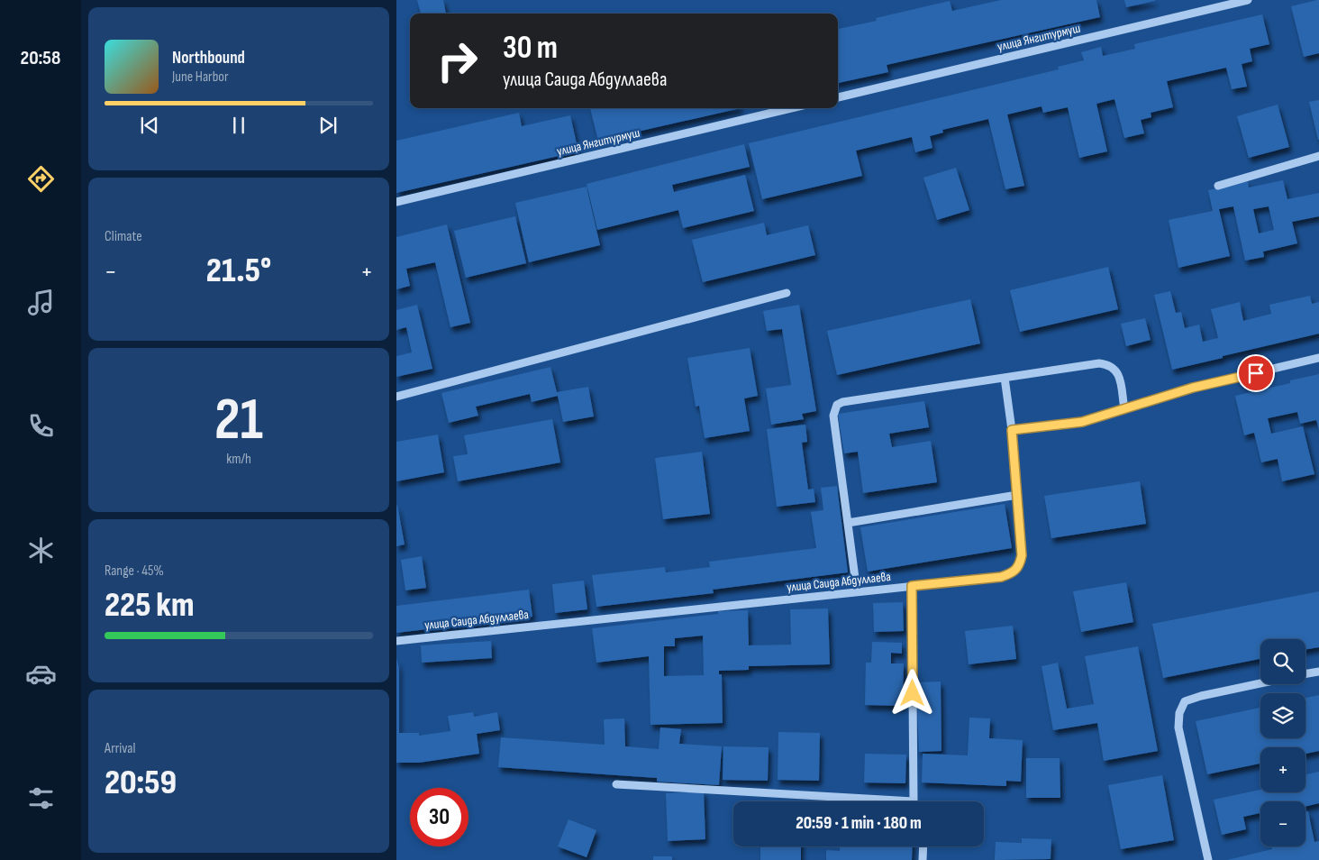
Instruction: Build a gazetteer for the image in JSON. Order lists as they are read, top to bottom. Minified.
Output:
{"streets":{"street":["улица Янгитурмуш","улица Саида Абдуллаева"]},"page":{"tabs":"20:58","turn":["30 m","улица Саида Абдуллаева"],"song":["Northbound","June Harbor"],"tile":["Climate",["21","km/h"],["Range · 45%","225 km"],["Arrival","20:59"]],"heat":["−","21.5°","+"],"map_buttons":["+","−"],"limit":"30","trip":"20:59 · 1 min · 180 m"}}
